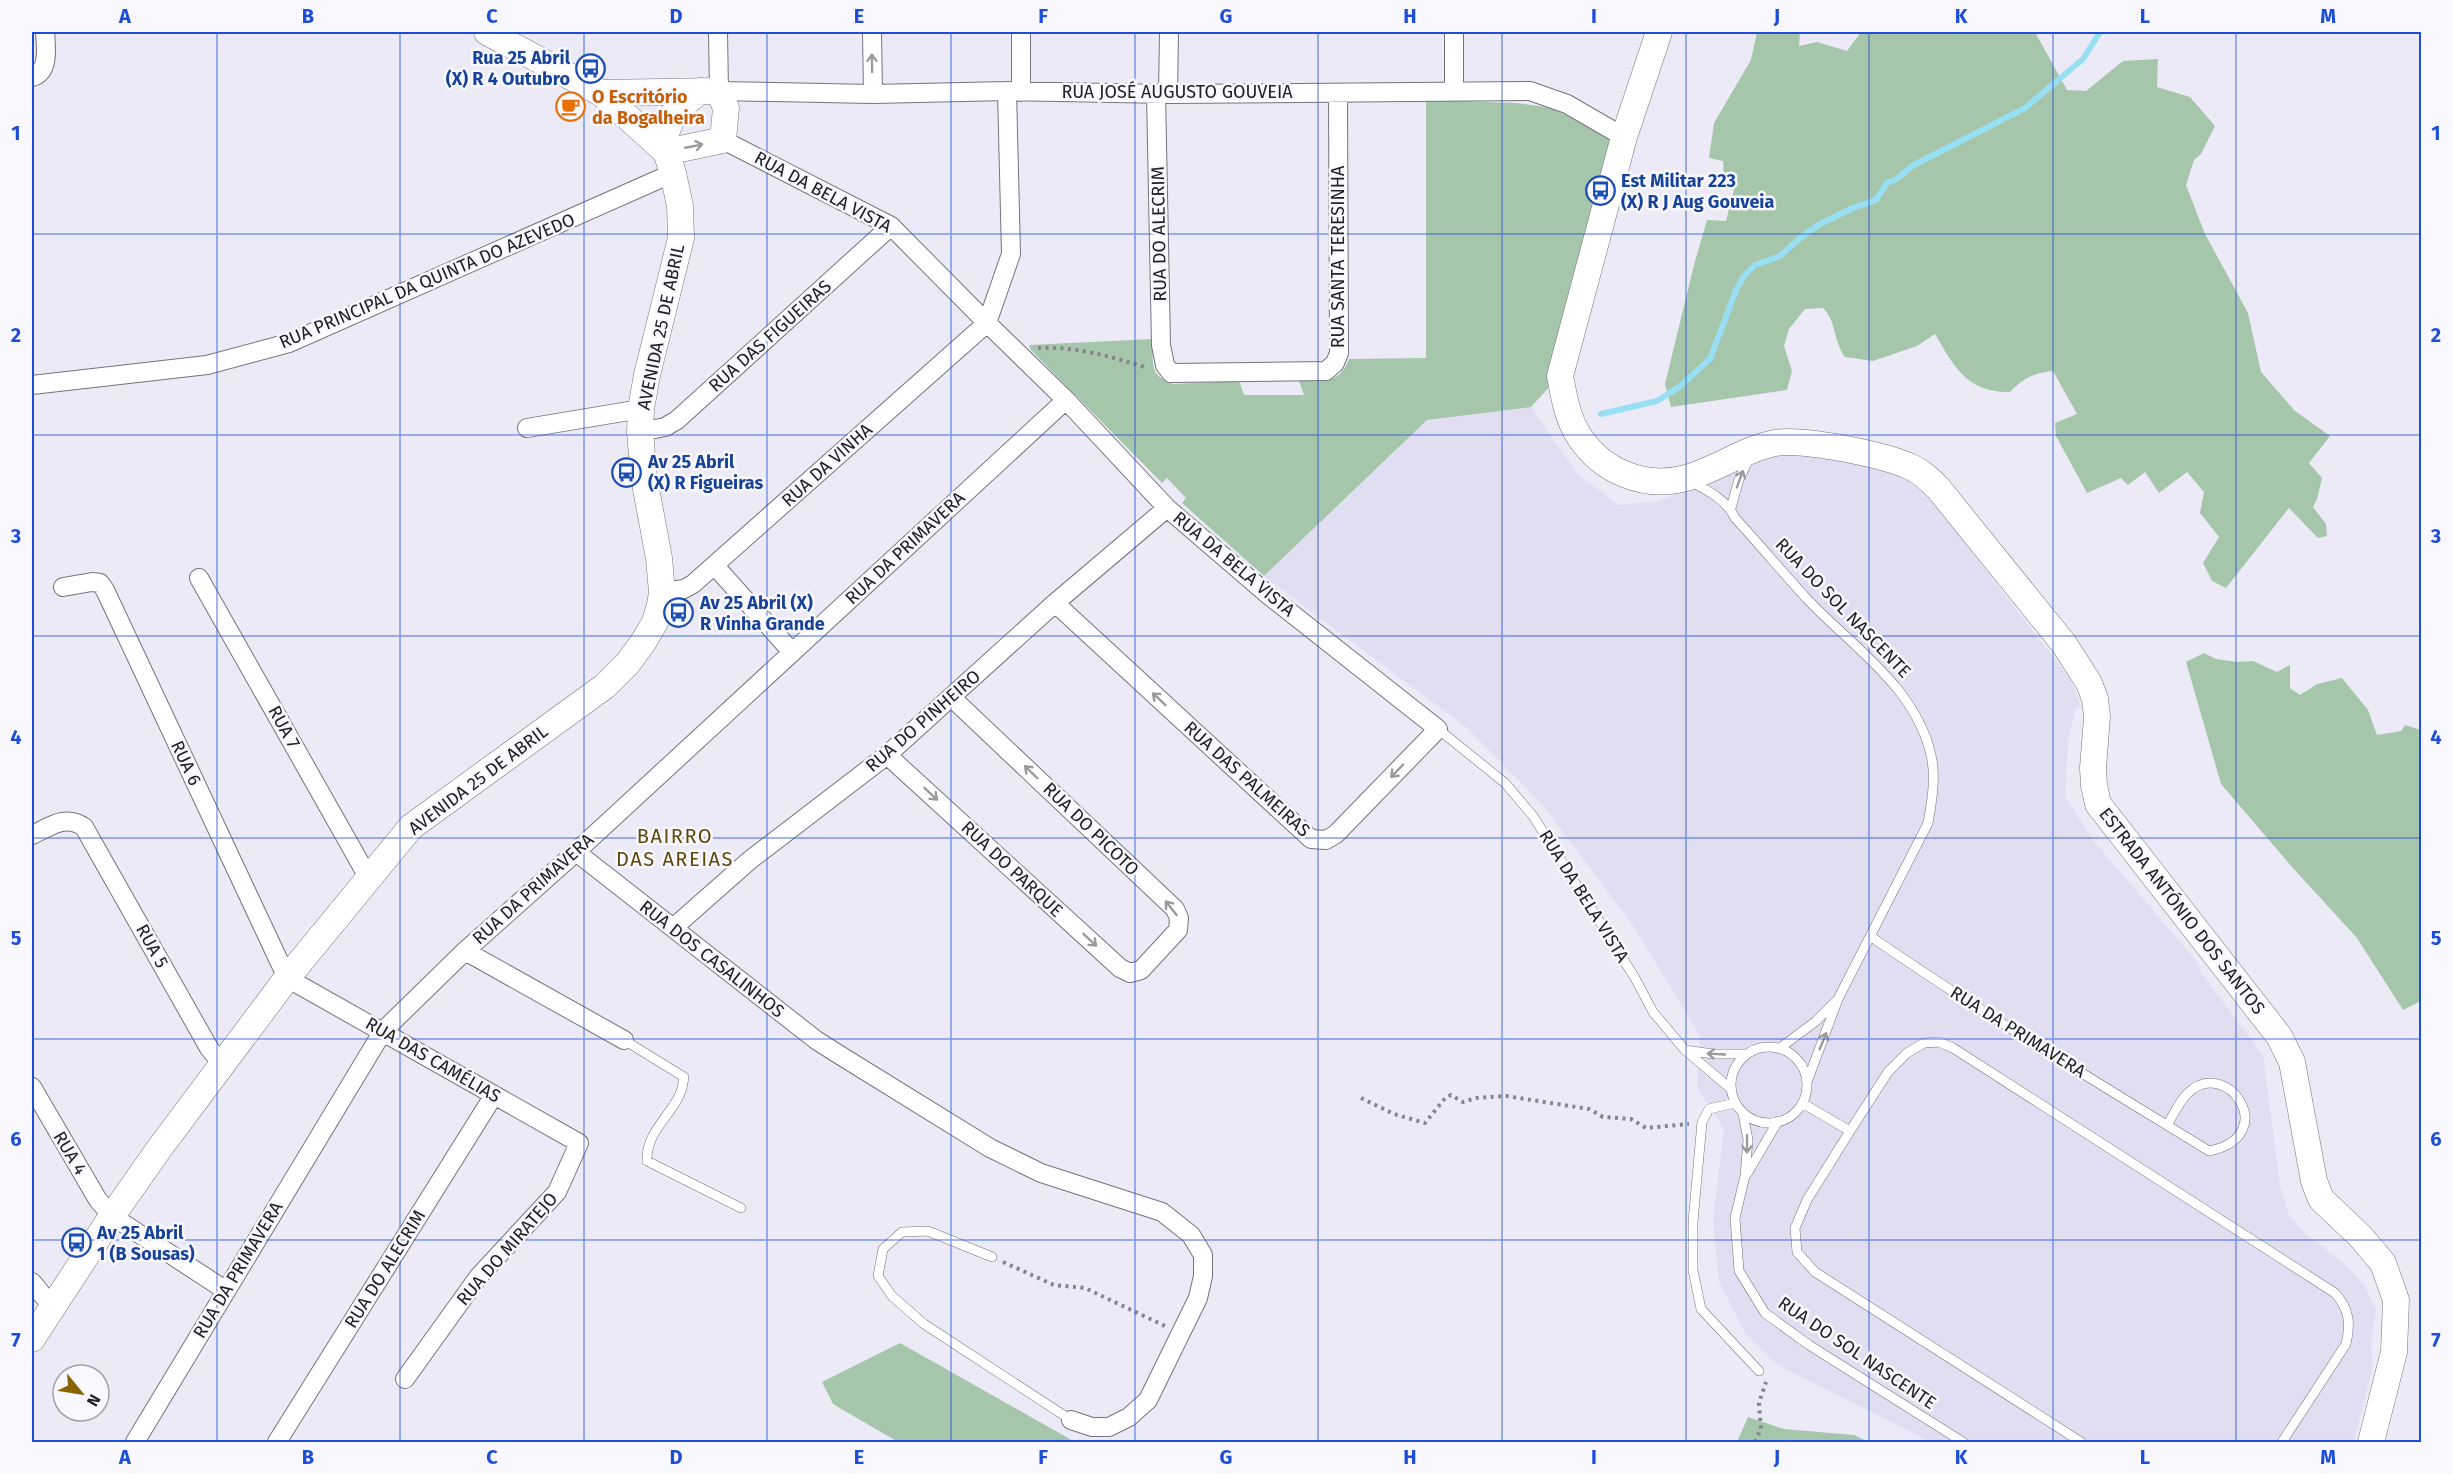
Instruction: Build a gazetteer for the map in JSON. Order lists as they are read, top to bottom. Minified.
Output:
{"streets":{"street":["RUA JOSÉ AUGUSTO GOUVEIA","RUA DA BELA VISTA","RUA DO ALECRIM","RUA SANTA TERESINHA","RUA PRINCIPAL DA QUINTA DO AZEVEDO","AVENIDA 25 DE ABRIL","RUA DAS FIGUEIRAS","RUA DA VINHA","RUA DA PRIMAVERA","RUA DO PINHEIRO","RUA 7","RUA 6","RUA DAS PALMEIRAS","RUA DO PICOTO","RUA DO PARQUE","ESTRADA ANTÓNIO DOS SANTOS","RUA 5","RUA DOS CASALINHOS","RUA DAS CAMÉLIAS","RUA 4","RUA DO MIRATEJO"],"lane":["RUA DO SOL NASCENTE"]},"crossings":[["RUA JOSÉ AUGUSTO GOUVEIA","RUA DO ALECRIM"],["RUA JOSÉ AUGUSTO GOUVEIA","RUA SANTA TERESINHA"],["RUA JOSÉ AUGUSTO GOUVEIA","ESTRADA ANTÓNIO DOS SANTOS"],["RUA DA BELA VISTA","RUA DAS FIGUEIRAS"],["RUA DA BELA VISTA","RUA DA VINHA"],["RUA DA BELA VISTA","RUA DA PRIMAVERA"],["RUA DA BELA VISTA","RUA DO PINHEIRO"],["RUA DA BELA VISTA","RUA DAS PALMEIRAS"],["RUA DO ALECRIM","RUA SANTA TERESINHA"],["RUA DO ALECRIM","RUA DAS CAMÉLIAS"],["RUA PRINCIPAL DA QUINTA DO AZEVEDO","AVENIDA 25 DE ABRIL"],["AVENIDA 25 DE ABRIL","RUA DAS FIGUEIRAS"],["AVENIDA 25 DE ABRIL","RUA DA VINHA"],["AVENIDA 25 DE ABRIL","RUA 7"],["AVENIDA 25 DE ABRIL","RUA 6"],["AVENIDA 25 DE ABRIL","RUA 5"],["AVENIDA 25 DE ABRIL","RUA DAS CAMÉLIAS"],["AVENIDA 25 DE ABRIL","RUA 4"],["RUA DA PRIMAVERA","RUA DO SOL NASCENTE"],["RUA DA PRIMAVERA","RUA DOS CASALINHOS"],["RUA DA PRIMAVERA","RUA DAS CAMÉLIAS"],["RUA DA PRIMAVERA","RUA 4"],["RUA DO SOL NASCENTE","ESTRADA ANTÓNIO DOS SANTOS"],["RUA DO PINHEIRO","RUA DAS PALMEIRAS"],["RUA DO PINHEIRO","RUA DO PICOTO"],["RUA DO PINHEIRO","RUA DO PARQUE"],["RUA DO PINHEIRO","RUA DOS CASALINHOS"],["RUA 6","RUA DAS CAMÉLIAS"],["RUA DO PICOTO","RUA DO PARQUE"],["RUA DAS CAMÉLIAS","RUA DO MIRATEJO"]],"one_way":["RUA DO PICOTO","RUA DO PARQUE"],"districts":["BAIRRO DAS AREIAS"],"places":{"bus stop":["Rua 25 Abril (X) R 4 Outubro","Est Militar 223 (X) R J Aug Gouveia","Av 25 Abril (X) R Figueiras","Av 25 Abril (X) R Vinha Grande","Av 25 Abril 1 (B Sousas)"],"cafe":["O Escritório da Bogalheira"]},"north":"bottom right","grid":{"columns":["A","B","C","D","E","F","G","H","I","J","K","L","M"],"rows":["1","2","3","4","5","6","7"]}}
